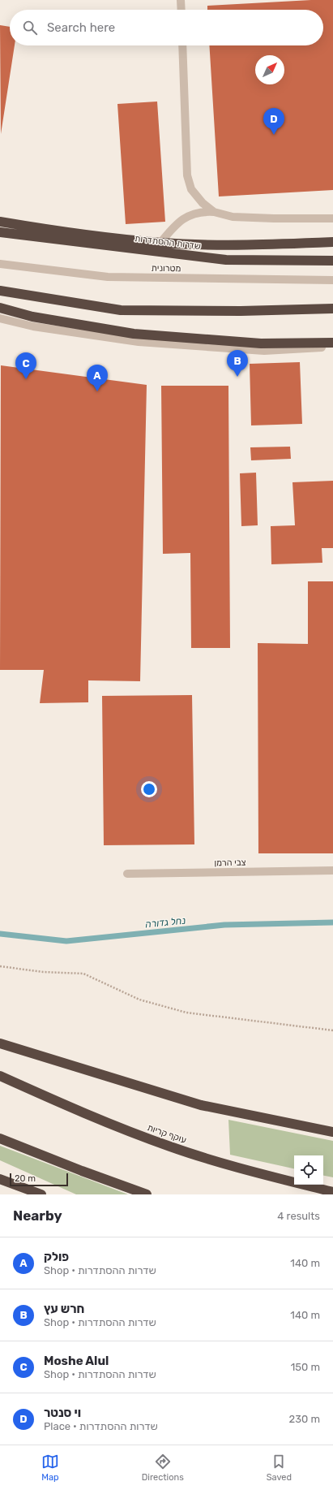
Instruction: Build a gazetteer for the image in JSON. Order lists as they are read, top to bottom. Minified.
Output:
{"streets":{"highway":["שדרות ההסתדרות","עוקף קריות"],"street":["מטרונית","צבי הרמן"]},"water":["נחל גדורה"],"scale_bar":"20 m","north":"top right","page":{"search":"Search here","pins":["D","B","C","A"],"scale":"20 m","heading":["Nearby","4 results"],"list":[{"mark":"A","name":"פולק","note":"Shop · שדרות ההסתדרות","value":"140 m"},{"mark":"B","name":"חרש עץ","note":"Shop · שדרות ההסתדרות","value":"140 m"},{"mark":"C","name":"Moshe Alul","note":"Shop · שדרות ההסתדרות","value":"150 m"},{"mark":"D","name":"וי סנטר","note":"Place · שדרות ההסתדרות","value":"230 m"}],"nav":["Map","Directions","Saved"]}}
